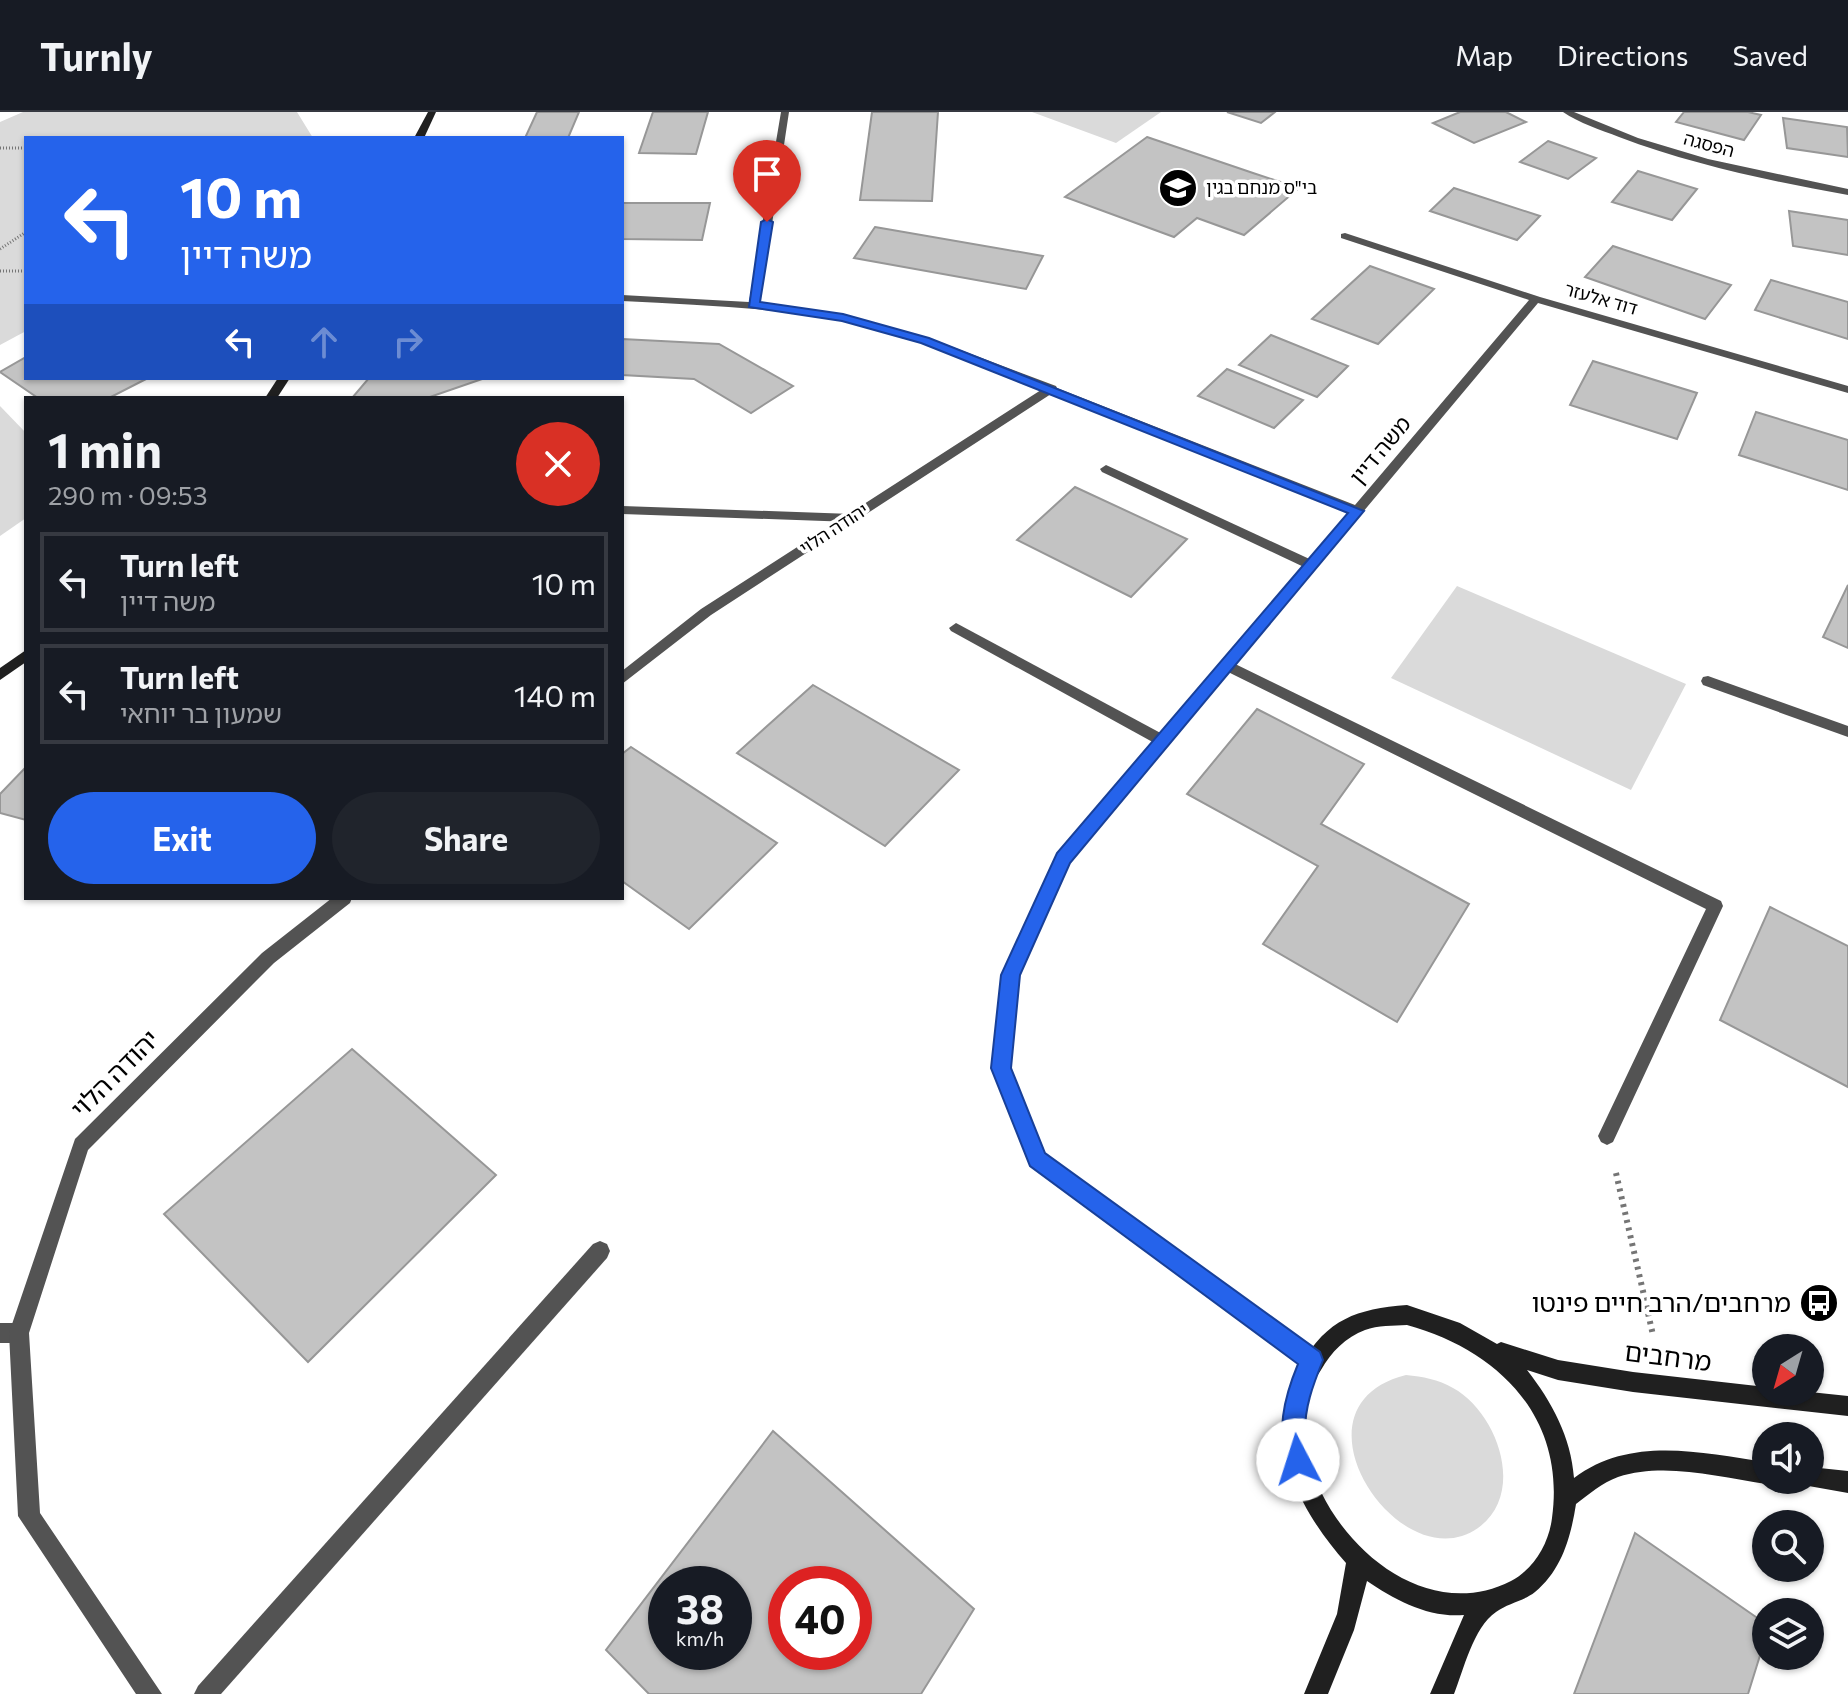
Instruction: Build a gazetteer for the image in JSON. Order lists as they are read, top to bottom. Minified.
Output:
{"streets":{"street":["הפסגה","דוד אלעזר","משה דיין","יהודה הלוי","מרחבים"]},"crossings":[["דוד אלעזר","משה דיין"],["משה דיין","מרחבים"]],"places":{"school or university":["בי\"ס מנחם בגין"],"bus stop":["מרחבים/הרב חיים פינטו"]},"north":"bottom left","page":{"header":"Turnly","nav":["Map","Directions","Saved"],"turn":["10 m","משה דיין"],"heading":["1 min","290 m · 09:53"],"list":[{"name":"Turn left","note":"משה דיין","value":"10 m"},{"name":"Turn left","note":"שמעון בר יוחאי","value":"140 m"}],"buttons":["Exit","Share"],"speed":"38 km/h","limit":"40"}}
